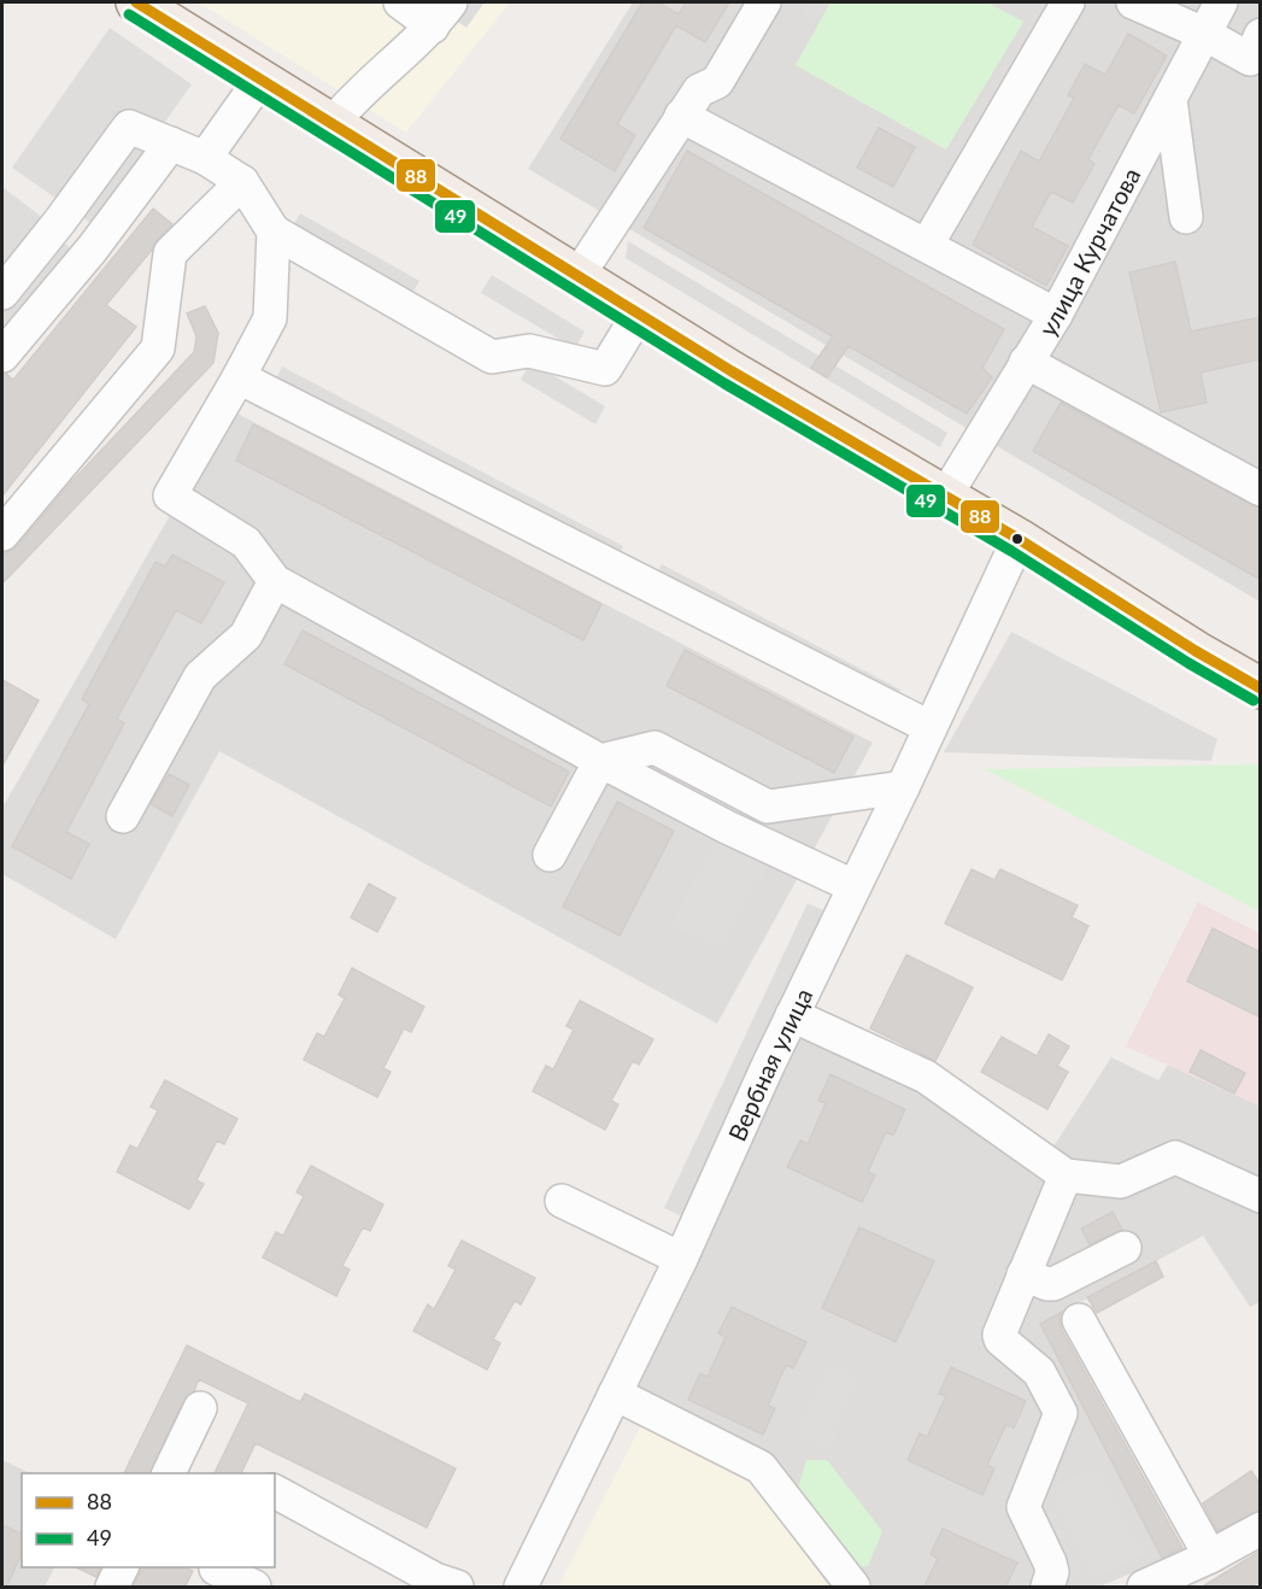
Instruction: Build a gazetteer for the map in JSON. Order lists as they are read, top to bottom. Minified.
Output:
{"streets":{"street":["улица Курчатова","Вербная улица"]},"lines":["transit line 88","transit line 49"],"legend":["88","49"]}
